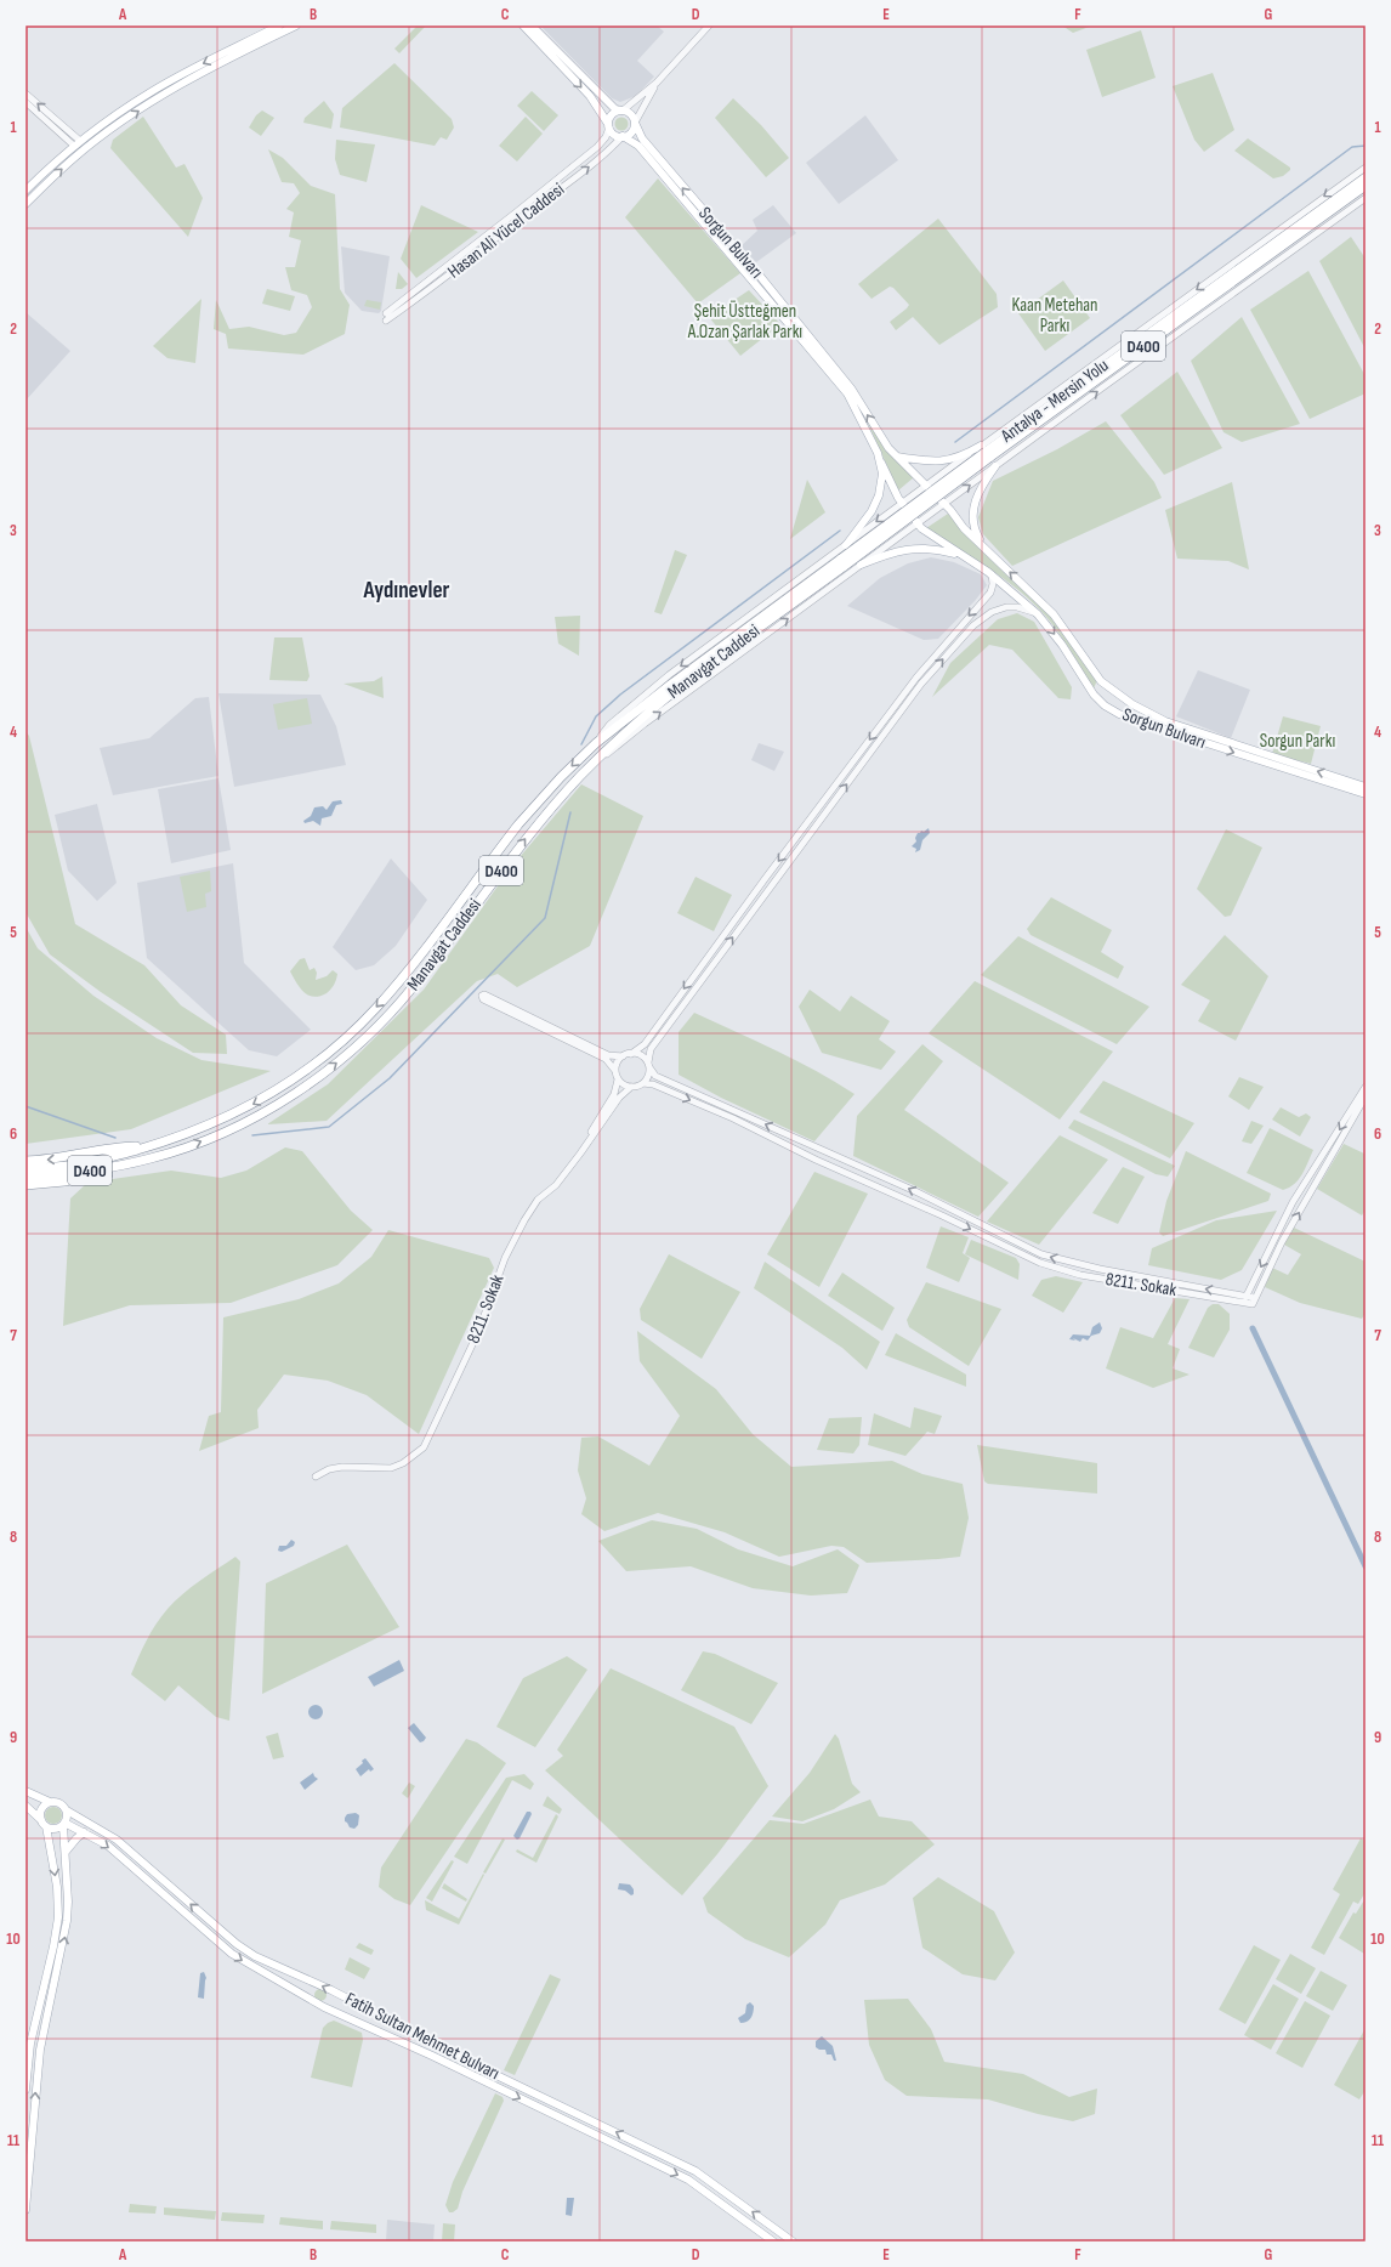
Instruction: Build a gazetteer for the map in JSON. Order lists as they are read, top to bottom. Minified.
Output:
{"streets":{"highway":["D400","Antalya - Mersin Yolu","Manavgat Caddesi"],"main road":["Sorgun Bulvarı","Fatih Sultan Mehmet Bulvarı"],"street":["Hasan Ali Yücel Caddesi","8211. Sokak"]},"crossings":[["Hasan Ali Yücel Caddesi","Sorgun Bulvarı"],["Antalya - Mersin Yolu","Manavgat Caddesi"]],"districts":["Aydınevler"],"parks":["Kaan Metehan Parkı","Şehit Üstteğmen A.Ozan Şarlak Parkı","Sorgun Parkı"],"grid":{"columns":["A","B","C","D","E","F","G"],"rows":["1","2","3","4","5","6","7","8","9","10","11"]}}
